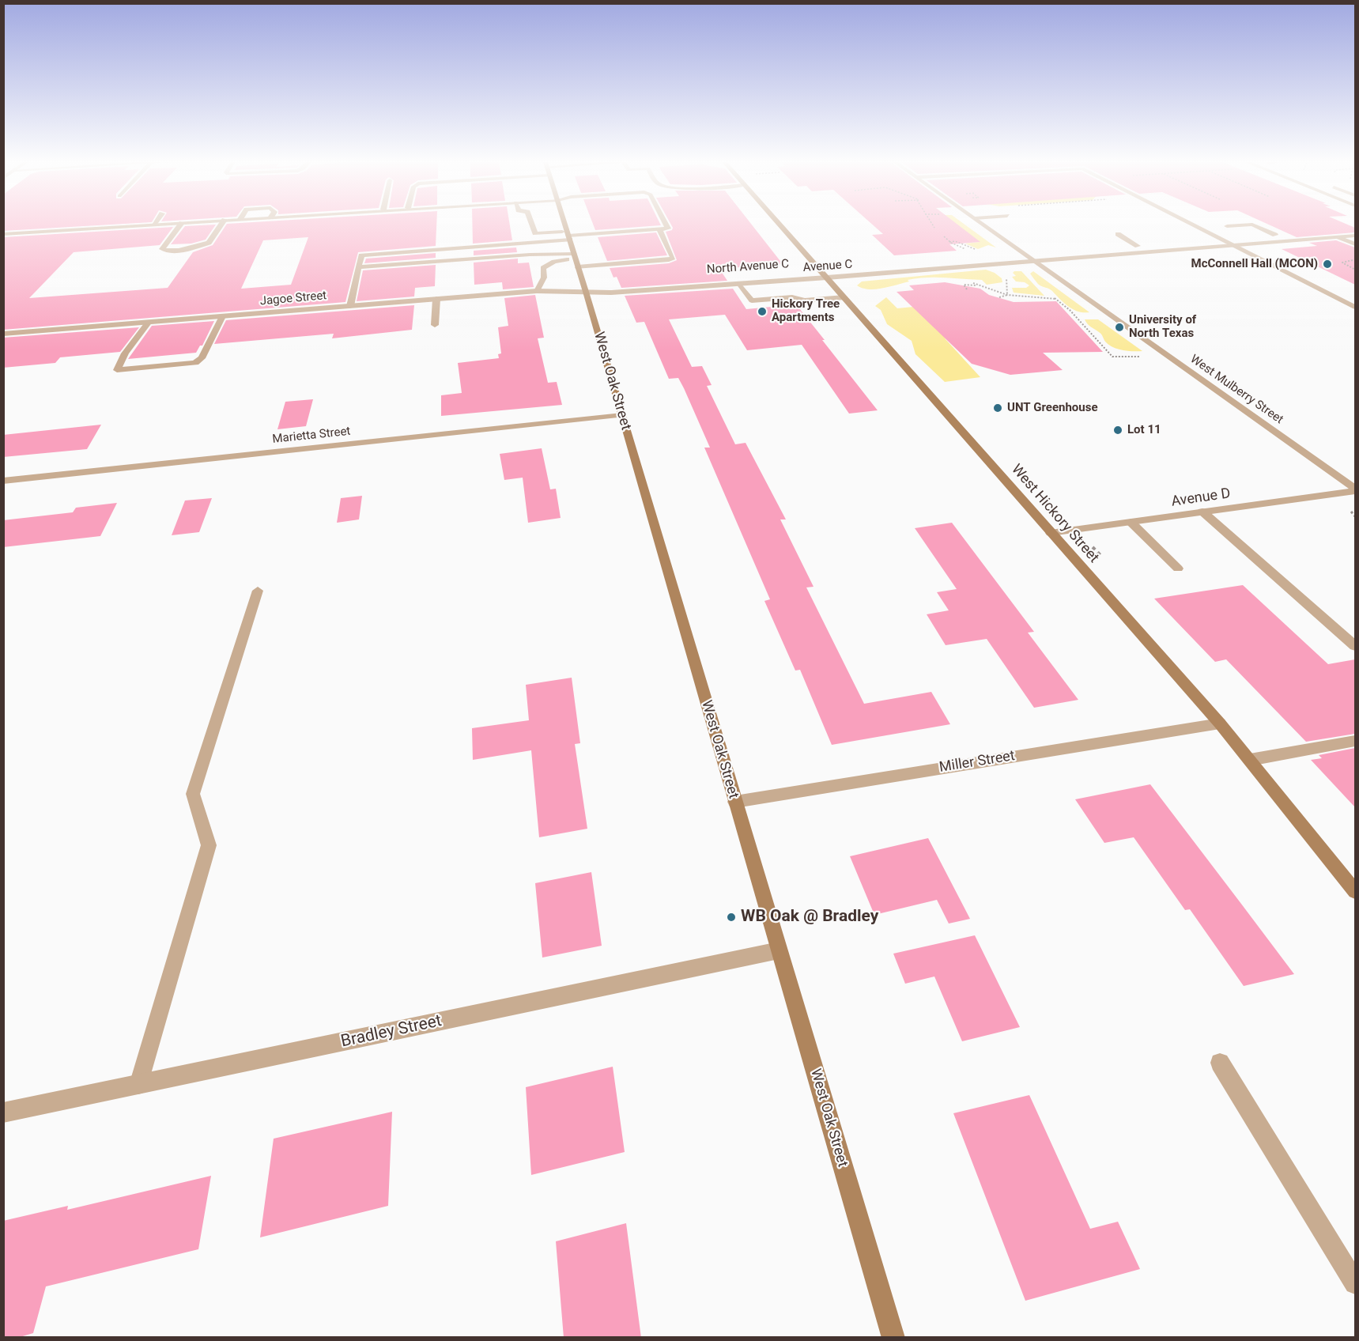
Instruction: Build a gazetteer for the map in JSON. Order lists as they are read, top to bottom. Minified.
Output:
{"streets":{"main road":["West Oak Street","West Hickory Street"],"street":["Avenue C","North Avenue C","Jagoe Street","West Mulberry Street","Marietta Street","Avenue D","Miller Street","Bradley Street"]},"crossings":[["Avenue C","North Avenue C"],["Avenue C","Jagoe Street"],["Avenue C","West Oak Street"],["Avenue C","West Mulberry Street"],["Avenue C","West Hickory Street"],["North Avenue C","Jagoe Street"],["North Avenue C","West Oak Street"],["North Avenue C","West Mulberry Street"],["North Avenue C","West Hickory Street"],["Jagoe Street","West Oak Street"],["West Oak Street","Marietta Street"],["West Oak Street","Miller Street"],["West Oak Street","Bradley Street"],["West Mulberry Street","Avenue D"],["Avenue D","West Hickory Street"],["West Hickory Street","Miller Street"]],"places":["McConnell Hall (MCON)","Hickory Tree Apartments","University of North Texas","UNT Greenhouse","Lot 11","WB Oak @ Bradley"]}
